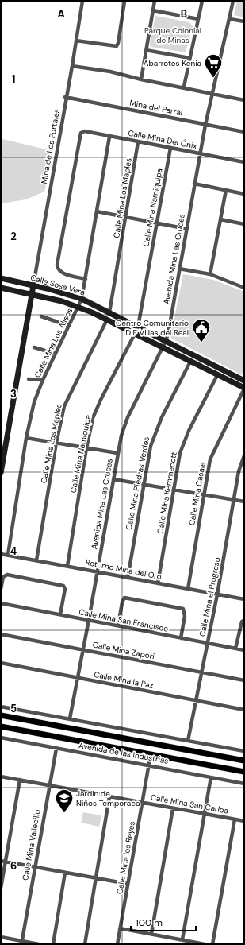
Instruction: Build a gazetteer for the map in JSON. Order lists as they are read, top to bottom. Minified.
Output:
{"streets":{"main road":["Calle Sosa Vera","Avenida de las Industrias"],"street":["Mina del Parral","Calle Mina Del Ónix","Mina de Los Portales","Calle Mina Los Maples","Calle Mina Namiquipa","Avenida Mina Las Cruces","Calle Mina Los Alisos","Calle Mina Piedras Verdes","Calle Mina Kemmecott","Calle Mina Casale","Retorno Mina del Oro","Calle Mina el Progreso","Calle Mina San Francisco","Calle Mina Zapori","Calle Mina la Paz","Calle Mina San Carlos","Calle Mina Vallecillo","Calle Mina los Reyes"]},"crossings":[["Mina del Parral","Mina de Los Portales"],["Mina del Parral","Avenida Mina Las Cruces"],["Calle Mina Del Ónix","Calle Mina Los Maples"],["Calle Mina Del Ónix","Calle Mina Namiquipa"],["Calle Mina Del Ónix","Avenida Mina Las Cruces"],["Calle Mina Del Ónix","Calle Mina Los Alisos"],["Mina de Los Portales","Calle Sosa Vera"],["Calle Mina Los Maples","Calle Sosa Vera"],["Calle Mina Los Maples","Retorno Mina del Oro"],["Calle Mina Namiquipa","Calle Sosa Vera"],["Calle Mina Namiquipa","Retorno Mina del Oro"],["Avenida Mina Las Cruces","Calle Sosa Vera"],["Avenida Mina Las Cruces","Retorno Mina del Oro"],["Avenida Mina Las Cruces","Calle Mina San Francisco"],["Avenida Mina Las Cruces","Calle Mina Zapori"],["Avenida Mina Las Cruces","Calle Mina la Paz"],["Calle Sosa Vera","Calle Mina Los Alisos"],["Calle Mina Los Alisos","Retorno Mina del Oro"],["Calle Mina Piedras Verdes","Retorno Mina del Oro"],["Calle Mina Kemmecott","Retorno Mina del Oro"],["Calle Mina Casale","Retorno Mina del Oro"],["Retorno Mina del Oro","Calle Mina el Progreso"],["Calle Mina el Progreso","Calle Mina San Francisco"],["Calle Mina el Progreso","Calle Mina Zapori"],["Calle Mina el Progreso","Calle Mina la Paz"],["Avenida de las Industrias","Calle Mina Vallecillo"],["Avenida de las Industrias","Calle Mina los Reyes"],["Calle Mina San Carlos","Calle Mina Vallecillo"],["Calle Mina San Carlos","Calle Mina los Reyes"]],"parks":["Parque Colonial de Minas"],"places":{"supermarket":["Abarrotes Kenia"],"public building":["Centro Comunitario DIF Villas del Real"],"school or university":["Jardín de Niños Temporaca"]},"scale_bar":"100 m","grid":{"columns":["A","B"],"rows":["1","2","3","4","5","6"]}}
